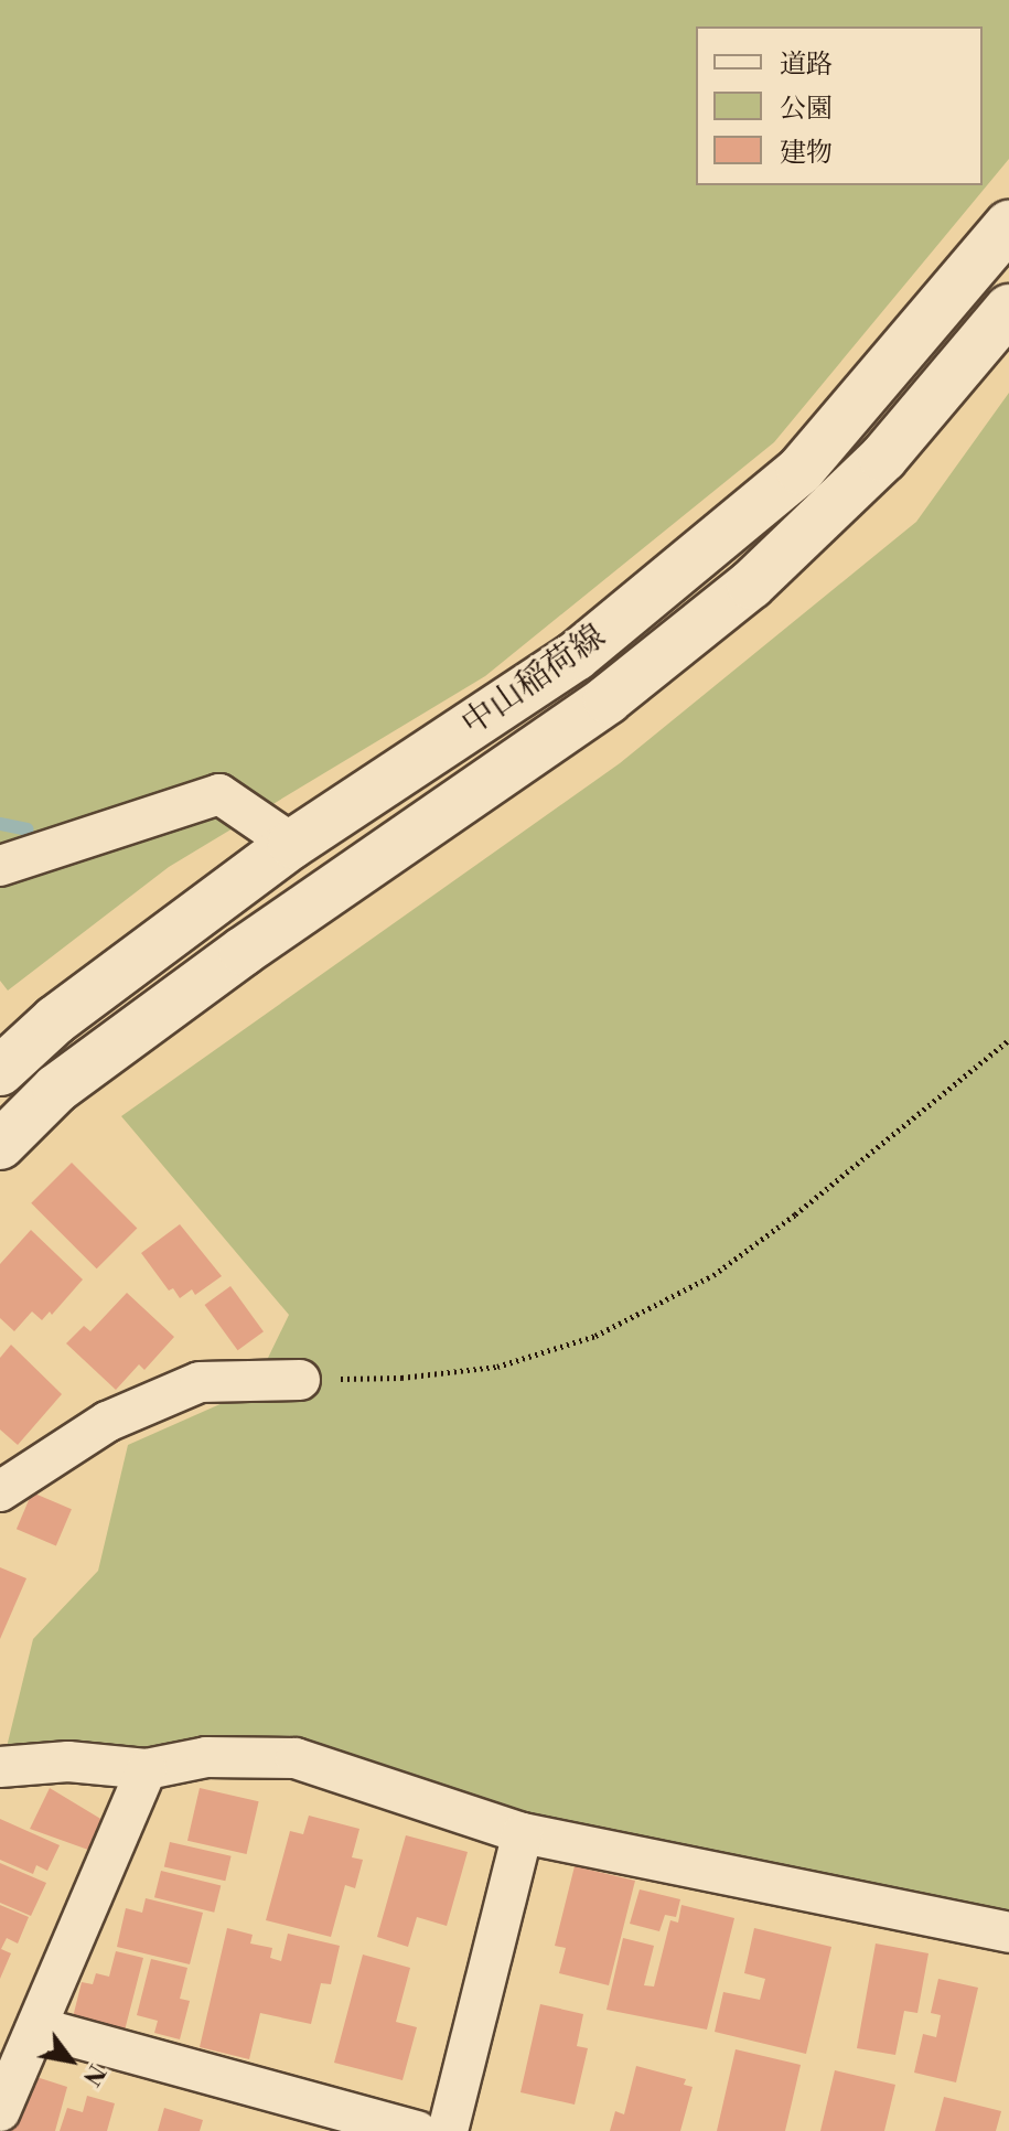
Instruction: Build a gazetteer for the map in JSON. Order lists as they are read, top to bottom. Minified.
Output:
{"streets":{"main road":["中山稲荷線"]},"legend":["道路","公園","建物"],"north":"bottom right"}
